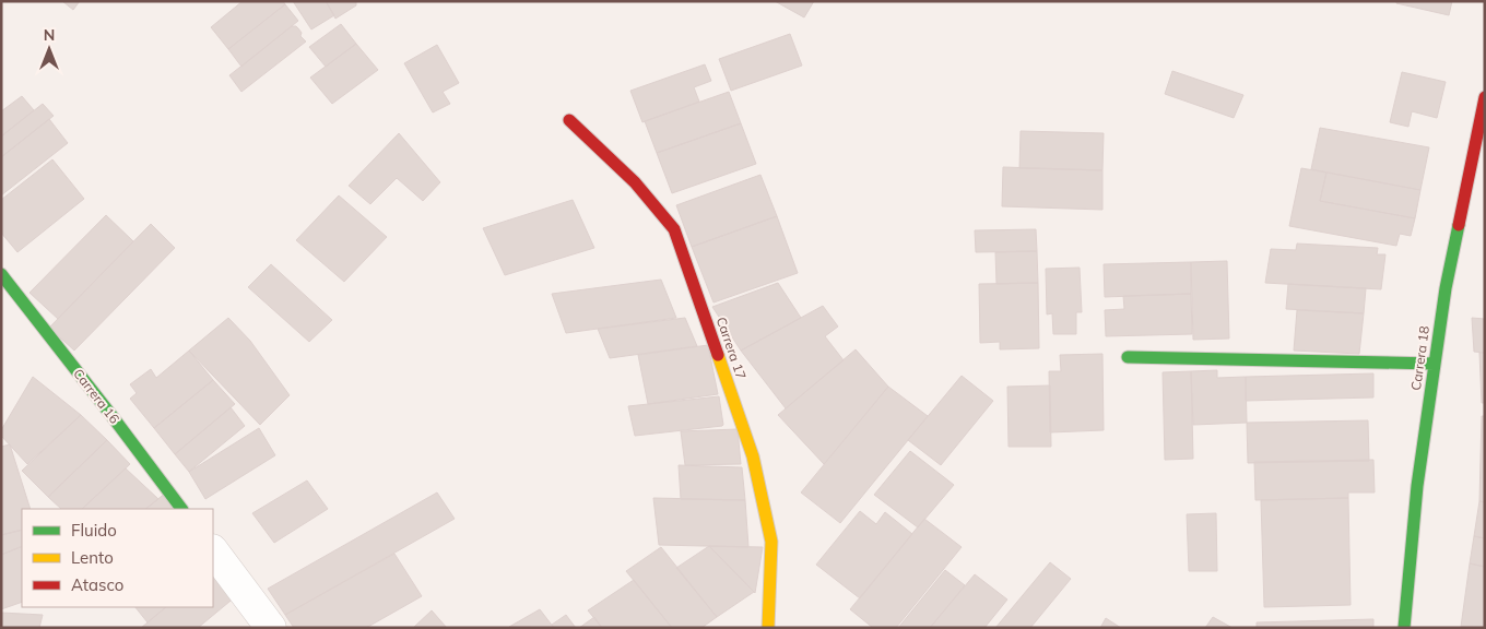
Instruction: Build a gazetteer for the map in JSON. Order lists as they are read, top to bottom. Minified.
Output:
{"streets":{"street":["Carrera 17","Carrera 18","Carrera 16"]},"legend":["Fluido","Lento","Atasco"],"north":"top"}
